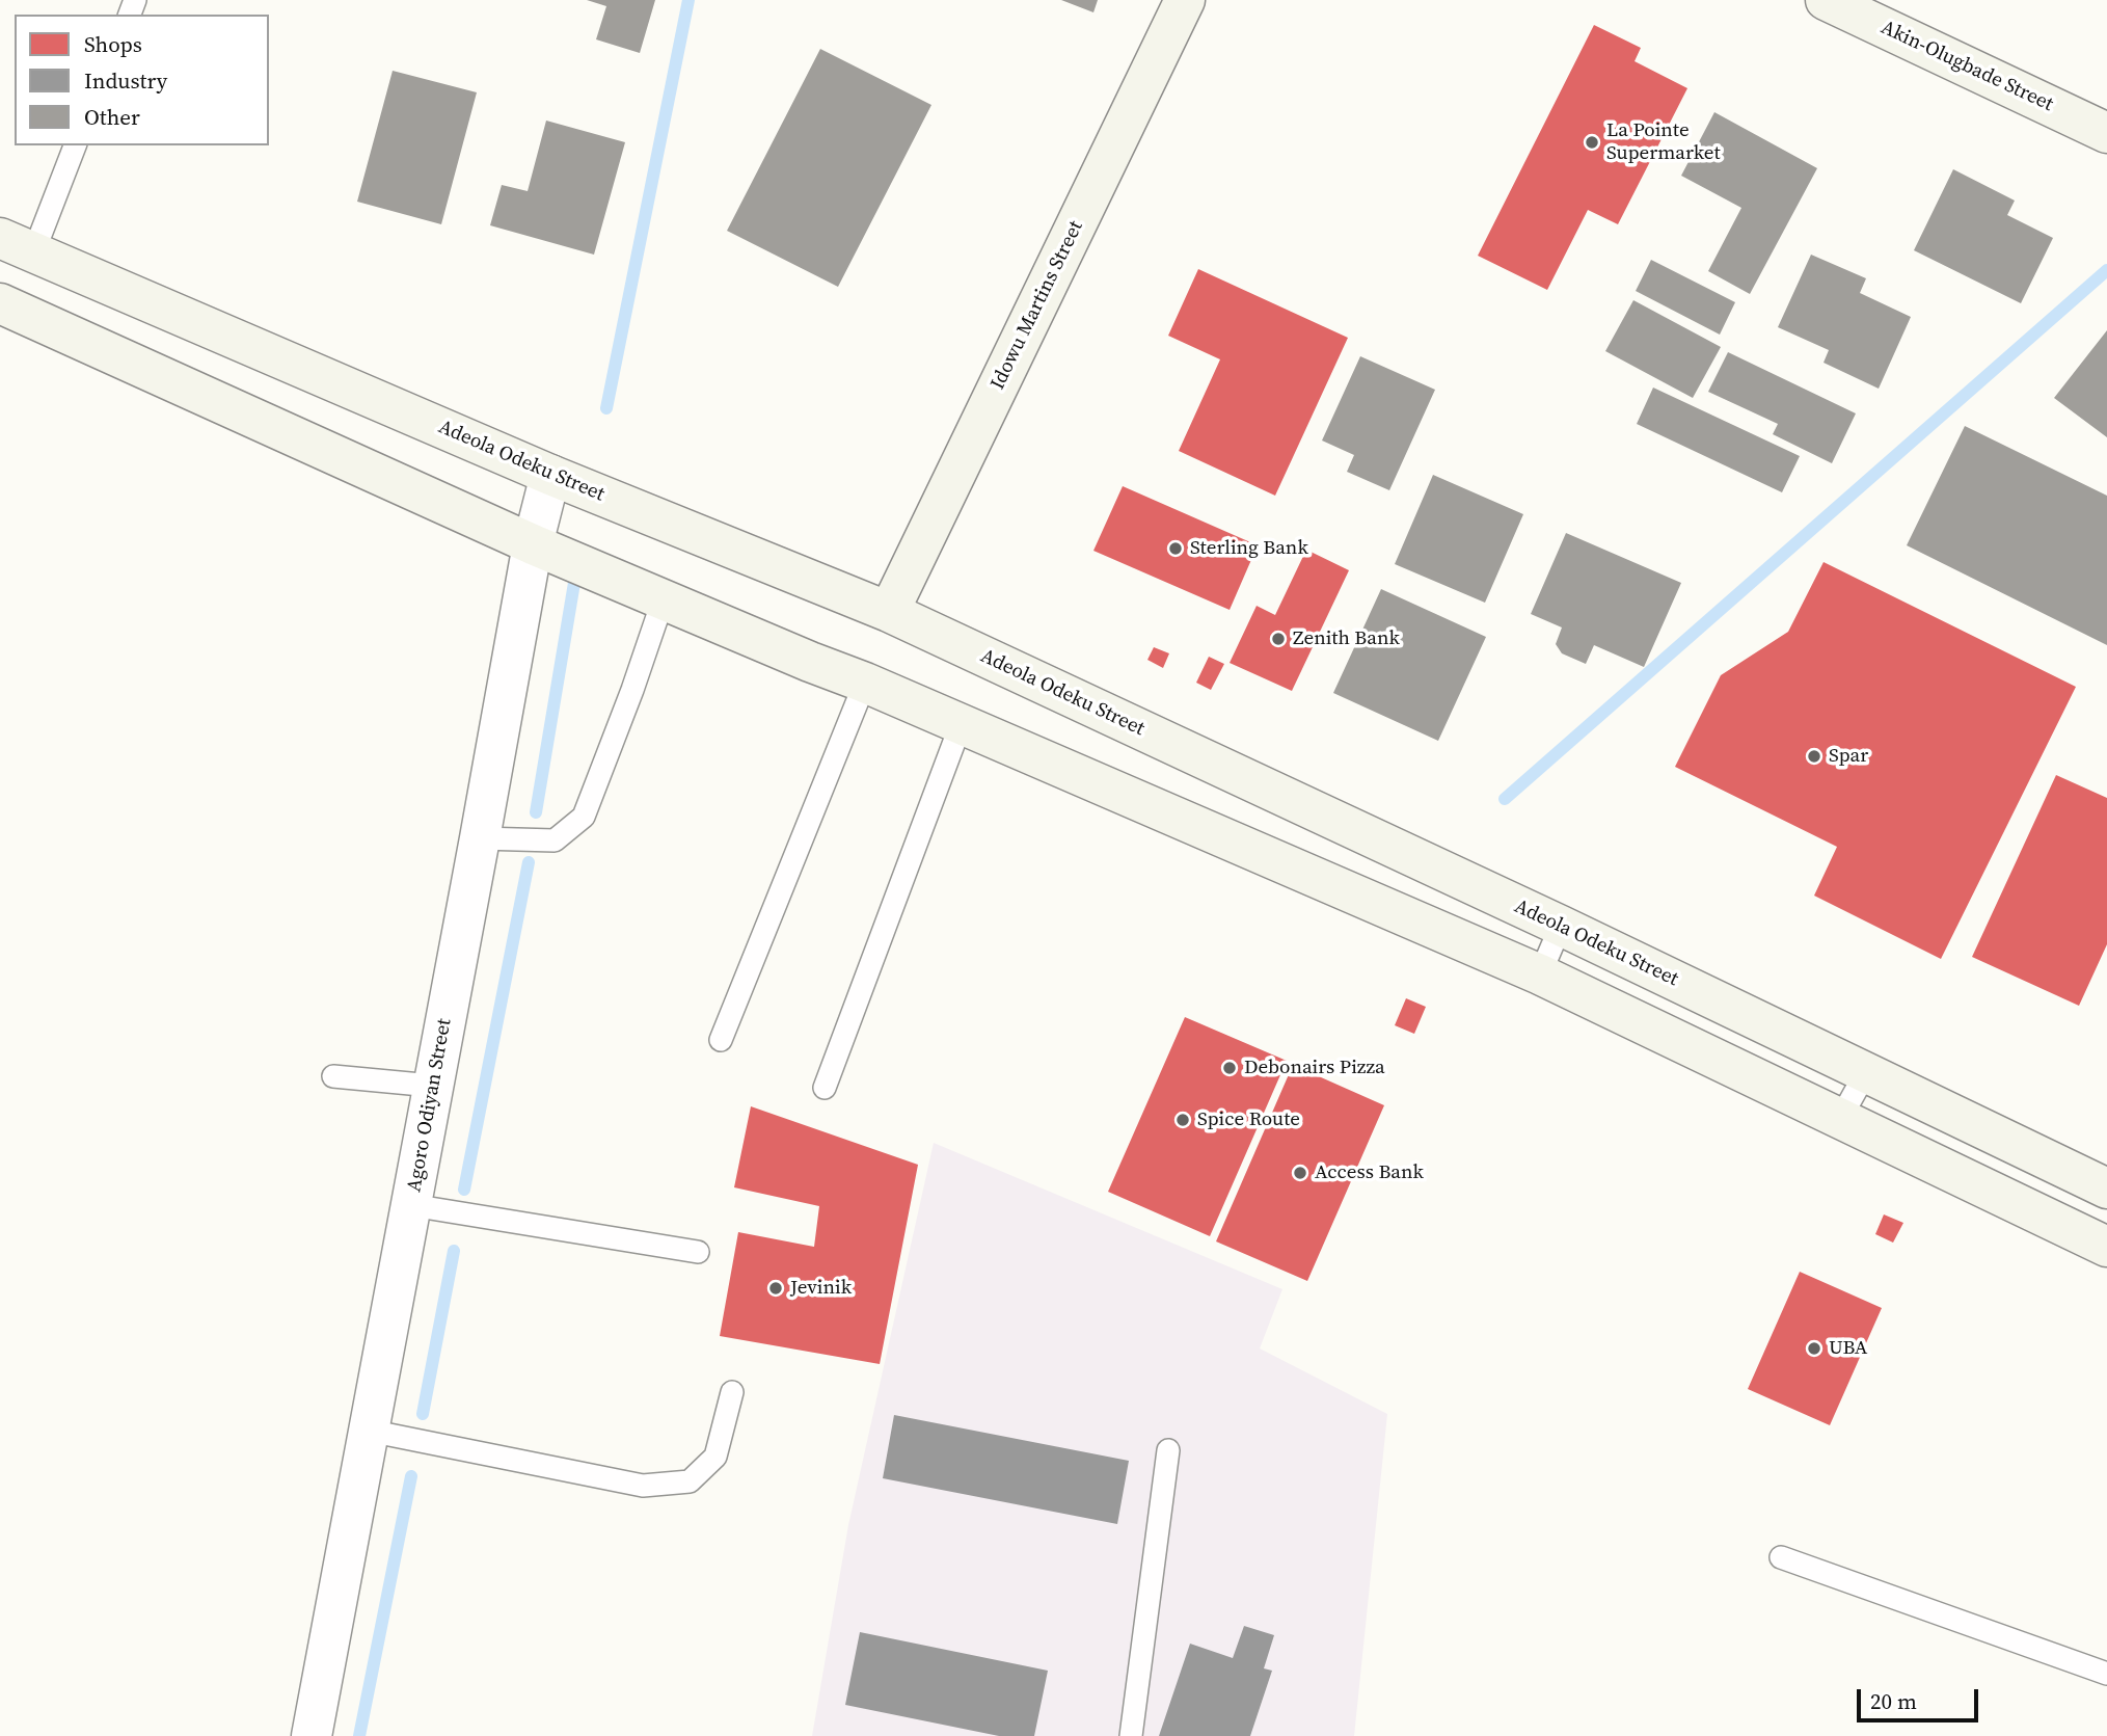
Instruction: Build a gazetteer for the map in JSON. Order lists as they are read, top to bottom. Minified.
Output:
{"streets":{"main road":["Akin-Olugbade Street","Idowu Martins Street","Adeola Odeku Street"],"street":["Agoro Odiyan Street"]},"crossings":[["Idowu Martins Street","Adeola Odeku Street"],["Adeola Odeku Street","Agoro Odiyan Street"]],"places":["La Pointe Supermarket","Sterling Bank","Zenith Bank","Spar","Debonairs Pizza","Spice Route","Access Bank","Jevinik","UBA"],"legend":["Shops","Industry","Other"],"scale_bar":"20 m"}
